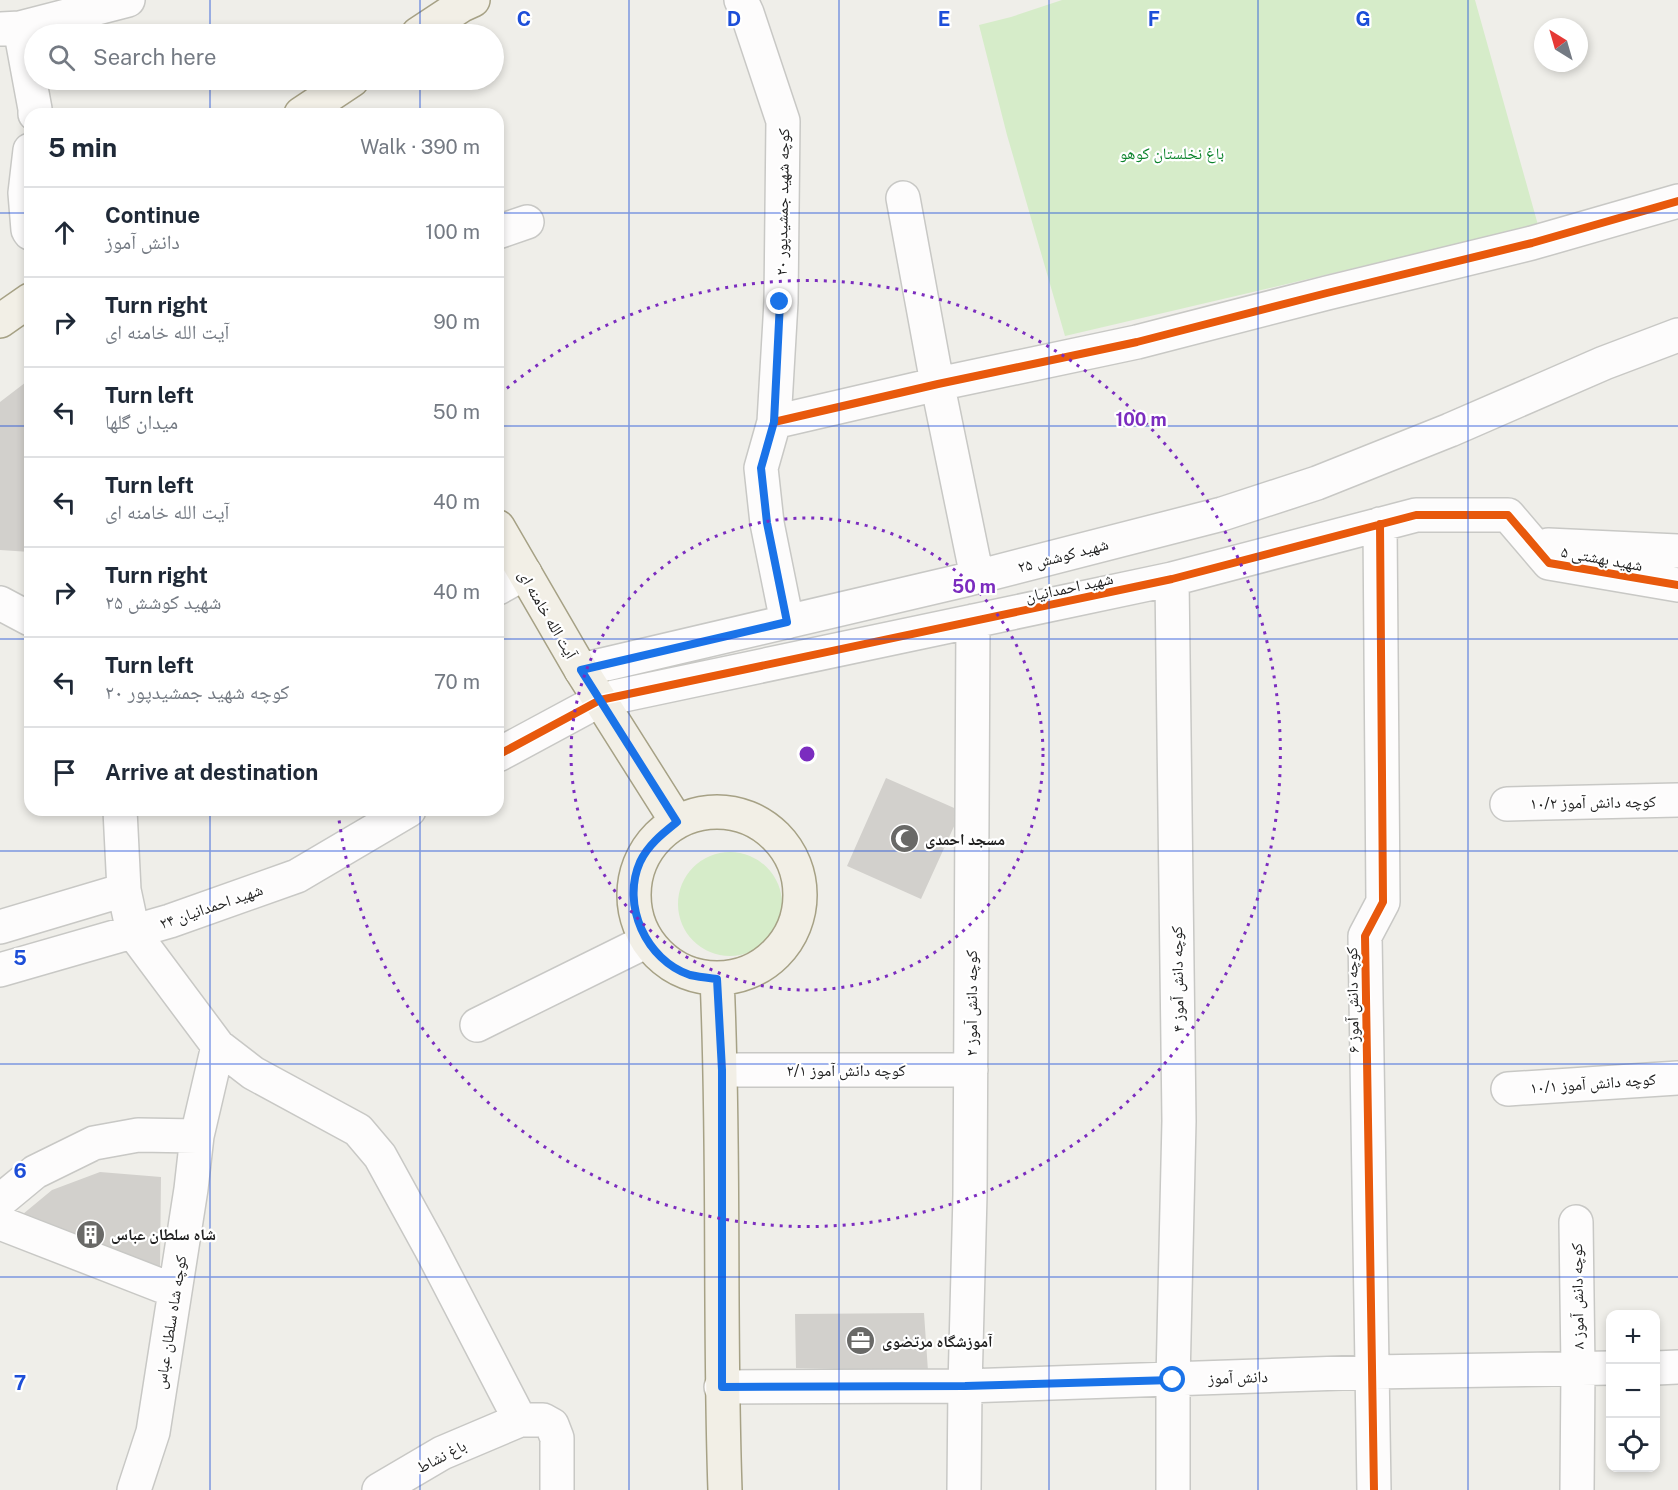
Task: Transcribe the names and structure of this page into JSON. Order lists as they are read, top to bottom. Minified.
{"streets":{"main road":["آیت الله خامنه ای"],"street":["کوچه شهید جمشیدپور ۲۰","شهید کوشش ۲۵","شهید بهشتی ۵","شهید احمدانیان","کوچه دانش آموز ۱۰/۲","شهید احمدانیان ۲۴","کوچه دانش آموز ۴","کوچه دانش آموز ۶","کوچه دانش آموز ۲","کوچه دانش آموز ۲/۱","کوچه دانش آموز ۱۰/۱","کوچه دانش آموز ۸","کوچه شاه سلطان عباس","دانش آموز","باغ نشاط"]},"crossings":[["کوچه شهید جمشیدپور ۲۰","شهید کوشش ۲۵"],["شهید کوشش ۲۵","آیت الله خامنه ای"],["شهید بهشتی ۵","شهید احمدانیان"],["شهید احمدانیان","آیت الله خامنه ای"],["شهید احمدانیان","کوچه دانش آموز ۴"],["شهید احمدانیان","کوچه دانش آموز ۶"],["شهید احمدانیان","کوچه دانش آموز ۲"],["کوچه دانش آموز ۴","دانش آموز"],["کوچه دانش آموز ۶","دانش آموز"],["کوچه دانش آموز ۲","کوچه دانش آموز ۲/۱"],["کوچه دانش آموز ۲","دانش آموز"],["کوچه دانش آموز ۸","دانش آموز"]],"parks":["باغ نخلستان کوهو"],"places":{"mosque":["مسجد احمدی"],"building":["شاه سلطان عباس"],"office":["آموزشگاه مرتضوی"]},"north":"top left","page":{"search":"Search here","heading":["5 min","Walk · 390 m"],"list":[["Continue","دانش آموز","100 m"],["Turn right","آیت الله خامنه ای","90 m"],["Turn left","میدان گلها","50 m"],["Turn left","آیت الله خامنه ای","40 m"],["Turn right","شهید کوشش ۲۵","40 m"],["Turn left","کوچه شهید جمشیدپور ۲۰","70 m"],"Arrive at destination"],"map_buttons":["+","−"]},"grid":{"columns":["C","D","E","F","G"],"rows":["5","6","7"]},"rings":["100 m","50 m"]}
